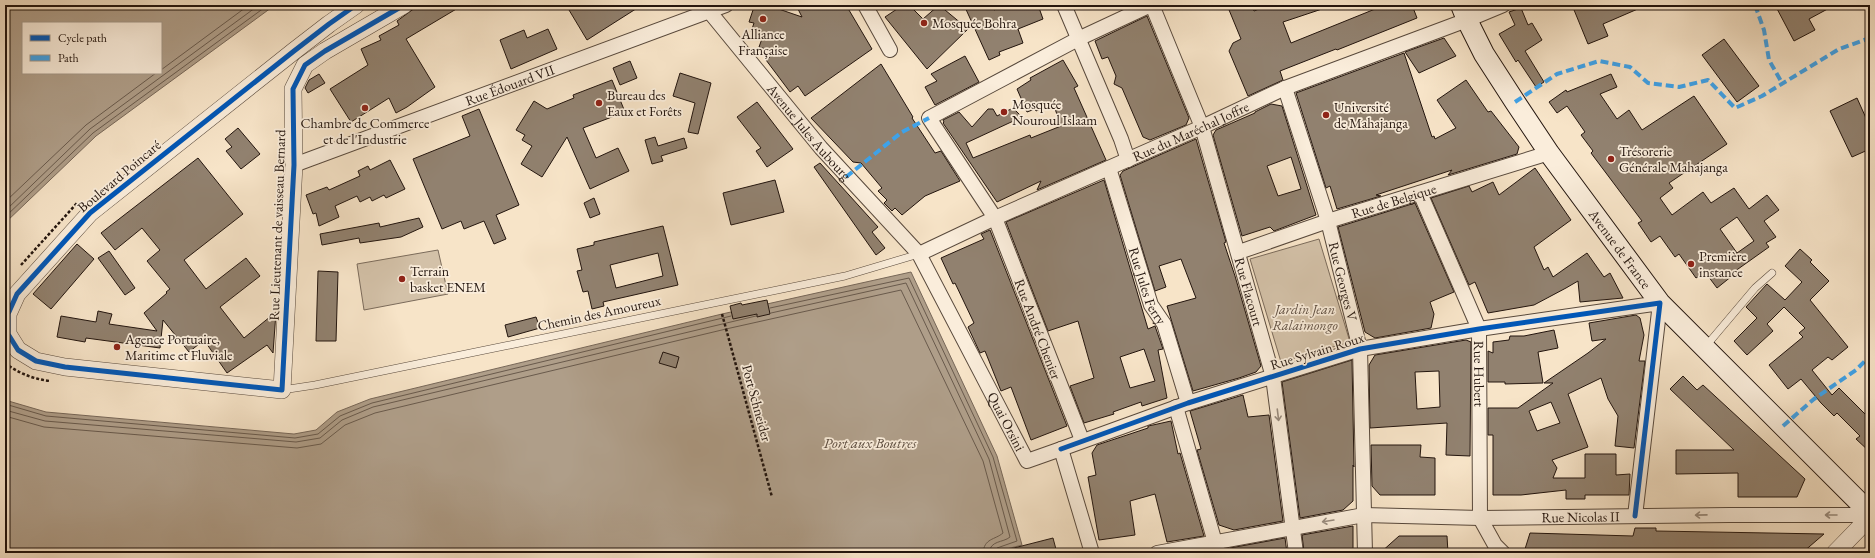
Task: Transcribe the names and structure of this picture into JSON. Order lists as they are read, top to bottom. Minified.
{"streets":{"main road":["Avenue de France"],"street":["Rue Édouard VII","Avenue Jules Aubourg","Rue du Maréchal Joffre","Boulevard Poincaré","Rue de Belgique","Rue Lieutenant de vaisseau Bernard","Rue Georges V","Rue Jules Ferry","Rue Flacourt","Rue André Chenier","Rue Sylvain Roux","Rue Hubert","Quai Orsini","Rue Nicolas II"],"lane":["Chemin des Amoureux"],"path":["Port Schneider"]},"crossings":[["Rue Édouard VII","Avenue Jules Aubourg"],["Rue Édouard VII","Rue Lieutenant de vaisseau Bernard"],["Avenue Jules Aubourg","Rue du Maréchal Joffre"],["Avenue Jules Aubourg","Chemin des Amoureux"],["Avenue Jules Aubourg","Quai Orsini"],["Rue du Maréchal Joffre","Avenue de France"],["Rue du Maréchal Joffre","Rue Georges V"],["Rue du Maréchal Joffre","Rue Jules Ferry"],["Rue du Maréchal Joffre","Rue Flacourt"],["Rue du Maréchal Joffre","Chemin des Amoureux"],["Rue du Maréchal Joffre","Rue André Chenier"],["Rue du Maréchal Joffre","Quai Orsini"],["Boulevard Poincaré","Rue Lieutenant de vaisseau Bernard"],["Boulevard Poincaré","Chemin des Amoureux"],["Rue de Belgique","Avenue de France"],["Rue de Belgique","Rue Georges V"],["Rue de Belgique","Rue Flacourt"],["Rue de Belgique","Rue Hubert"],["Rue Lieutenant de vaisseau Bernard","Chemin des Amoureux"],["Avenue de France","Rue Sylvain Roux"],["Avenue de France","Rue Nicolas II"],["Rue Georges V","Rue Sylvain Roux"],["Rue Georges V","Rue Nicolas II"],["Rue Jules Ferry","Rue Sylvain Roux"],["Rue Jules Ferry","Rue Nicolas II"],["Rue Flacourt","Rue Sylvain Roux"],["Rue Flacourt","Rue Nicolas II"],["Chemin des Amoureux","Quai Orsini"],["Rue André Chenier","Rue Sylvain Roux"],["Rue Sylvain Roux","Rue Hubert"],["Rue Sylvain Roux","Quai Orsini"],["Rue Hubert","Rue Nicolas II"]],"one_way":["Rue Nicolas II"],"water":["Port aux Boutres"],"parks":["Jardin Jean Ralaimongo"],"places":["Alliance Française","Mosquée Bohra","Bureau des Eaux et Forêts","Chambre de Commerce et de l'Industrie","Mosquée Nouroul Islaam","Université de Mahajanga","Trésorerie Générale Mahajanga","Première instance","Terrain basket ENEM","Agence Portuaire, Maritime et Fluviale"],"legend":["Cycle path","Path"]}
